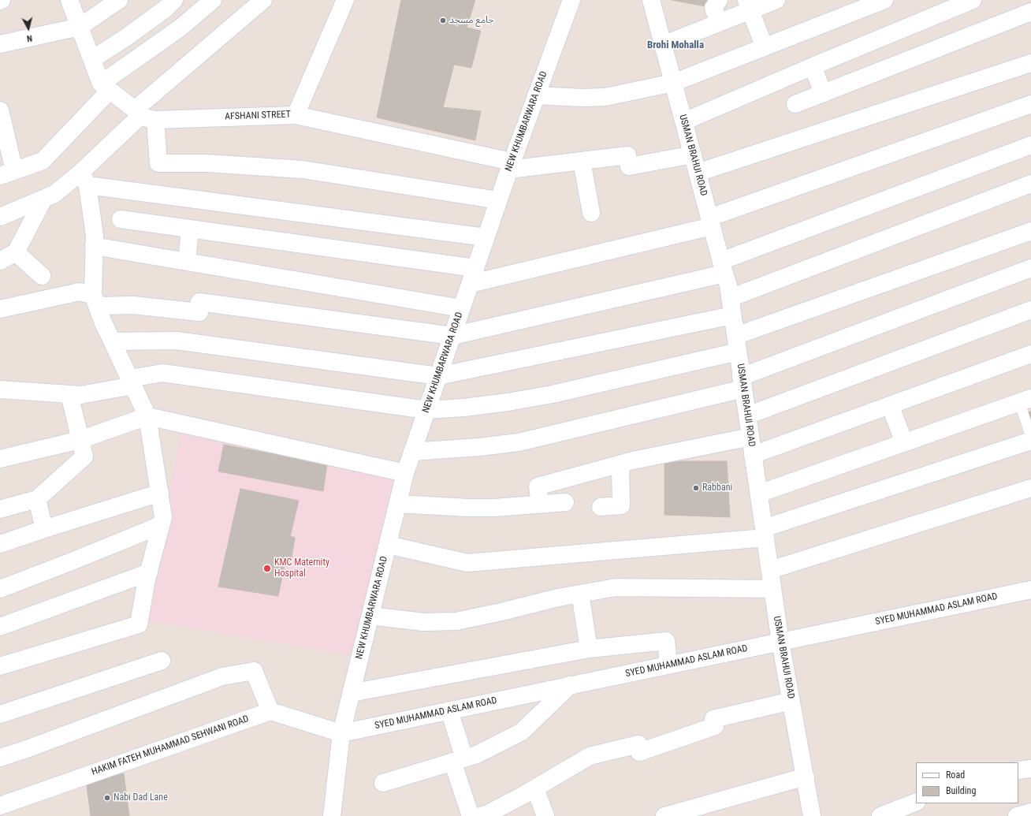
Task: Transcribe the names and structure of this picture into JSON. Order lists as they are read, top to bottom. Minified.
{"streets":{"street":["AFSHANI STREET","NEW KHUMBARWARA ROAD","USMAN BRAHUI ROAD","SYED MUHAMMAD ASLAM ROAD","HAKIM FATEH MUHAMMAD SEHWANI ROAD"]},"crossings":[["AFSHANI STREET","NEW KHUMBARWARA ROAD"],["AFSHANI STREET","USMAN BRAHUI ROAD"],["NEW KHUMBARWARA ROAD","SYED MUHAMMAD ASLAM ROAD"],["USMAN BRAHUI ROAD","SYED MUHAMMAD ASLAM ROAD"]],"districts":["Brohi Mohalla"],"places":["جامع مسجد","Rabbani","KMC Maternity Hospital","Nabi Dad Lane"],"legend":["Road","Building"],"north":"bottom"}
